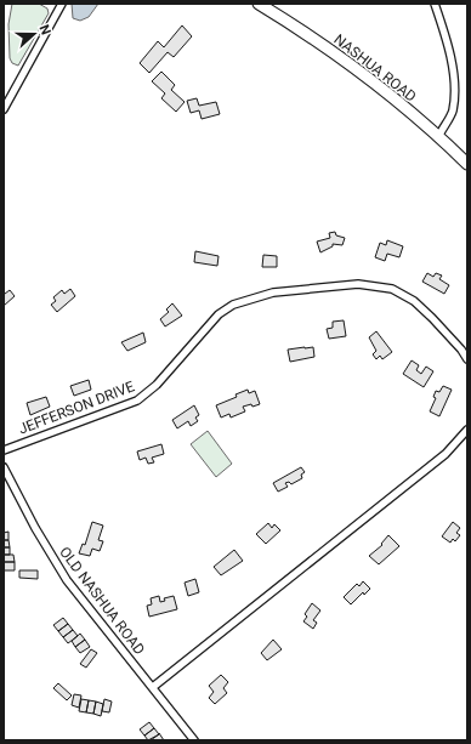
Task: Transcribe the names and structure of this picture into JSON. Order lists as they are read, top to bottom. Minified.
{"streets":{"main road":["NASHUA ROAD"],"street":["JEFFERSON DRIVE","OLD NASHUA ROAD"]},"north":"right"}
